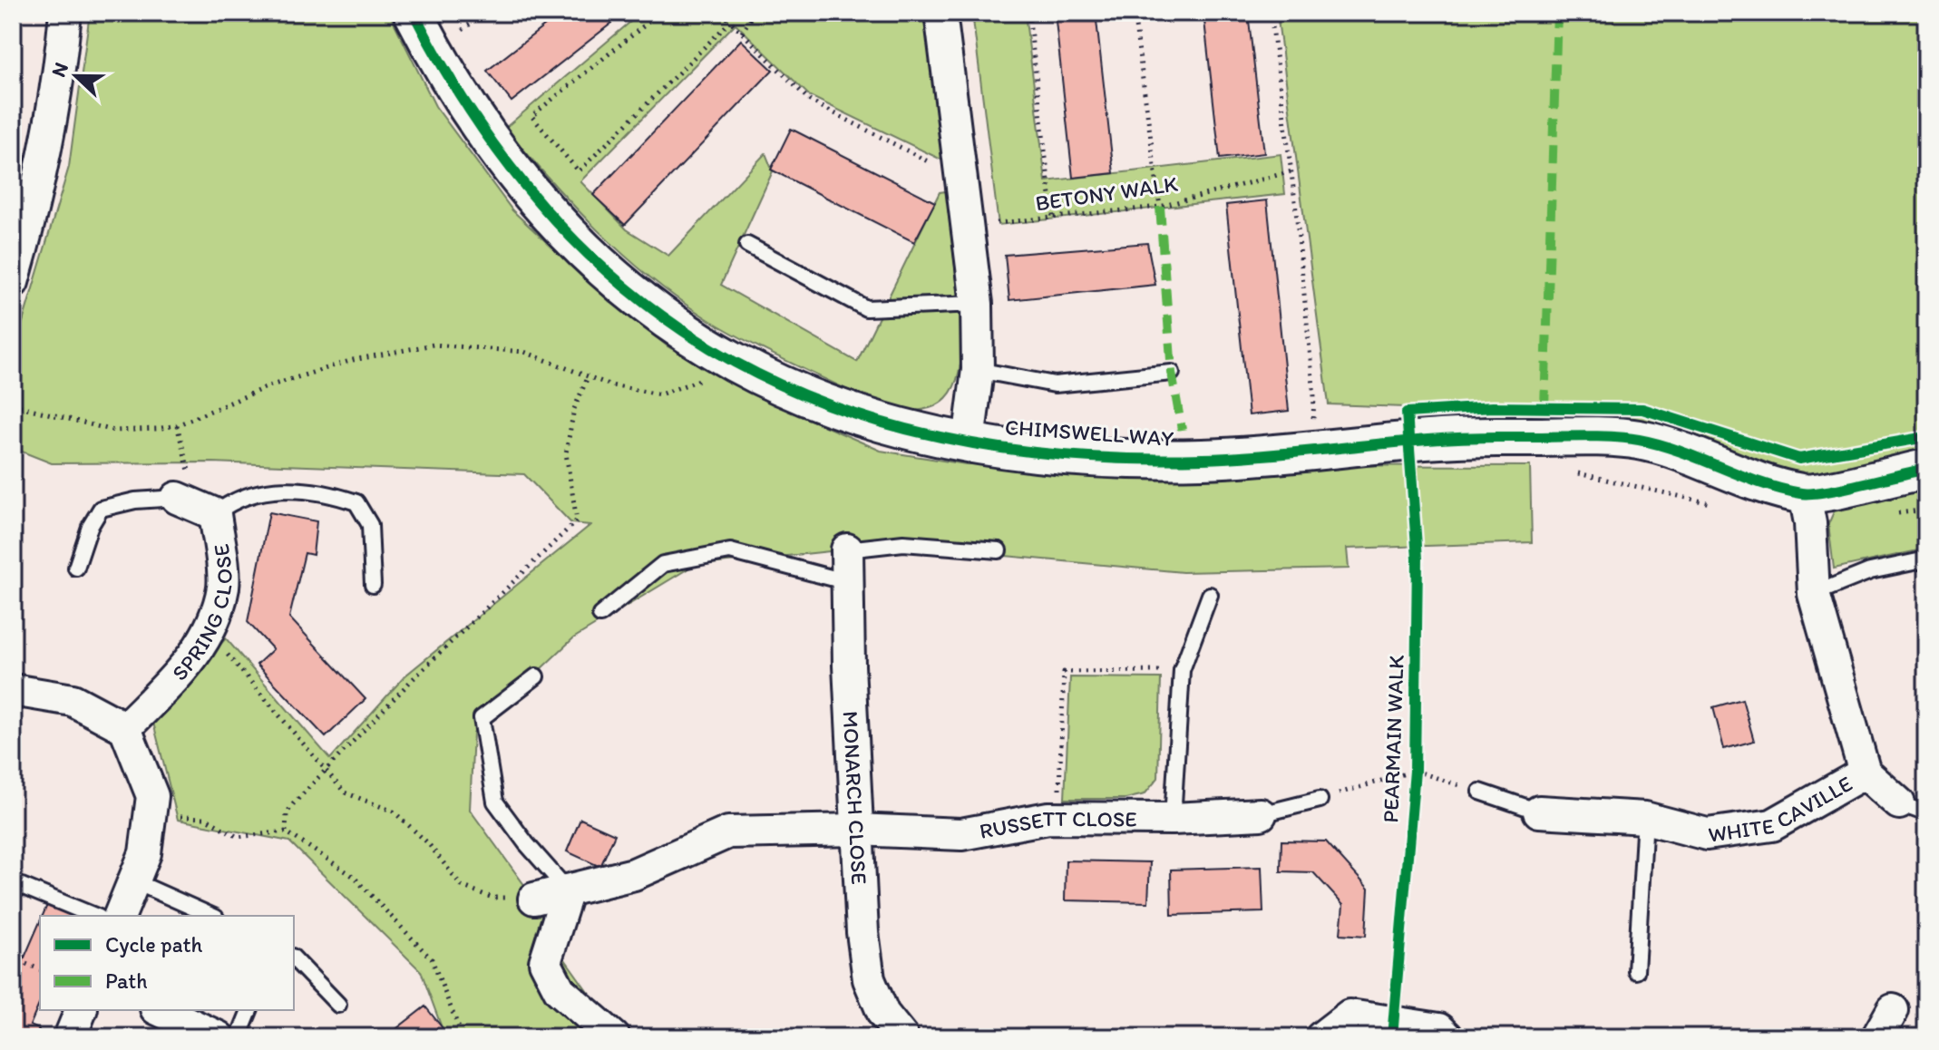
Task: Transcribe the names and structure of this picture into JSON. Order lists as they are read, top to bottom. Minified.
{"streets":{"street":["CHIMSWELL WAY","SPRING CLOSE","MONARCH CLOSE","WHITE CAVILLE","RUSSETT CLOSE"],"path":["BETONY WALK"],"cycle path":["PEARMAIN WALK"]},"crossings":[["CHIMSWELL WAY","WHITE CAVILLE"],["MONARCH CLOSE","RUSSETT CLOSE"]],"legend":["Cycle path","Path"],"north":"left"}
